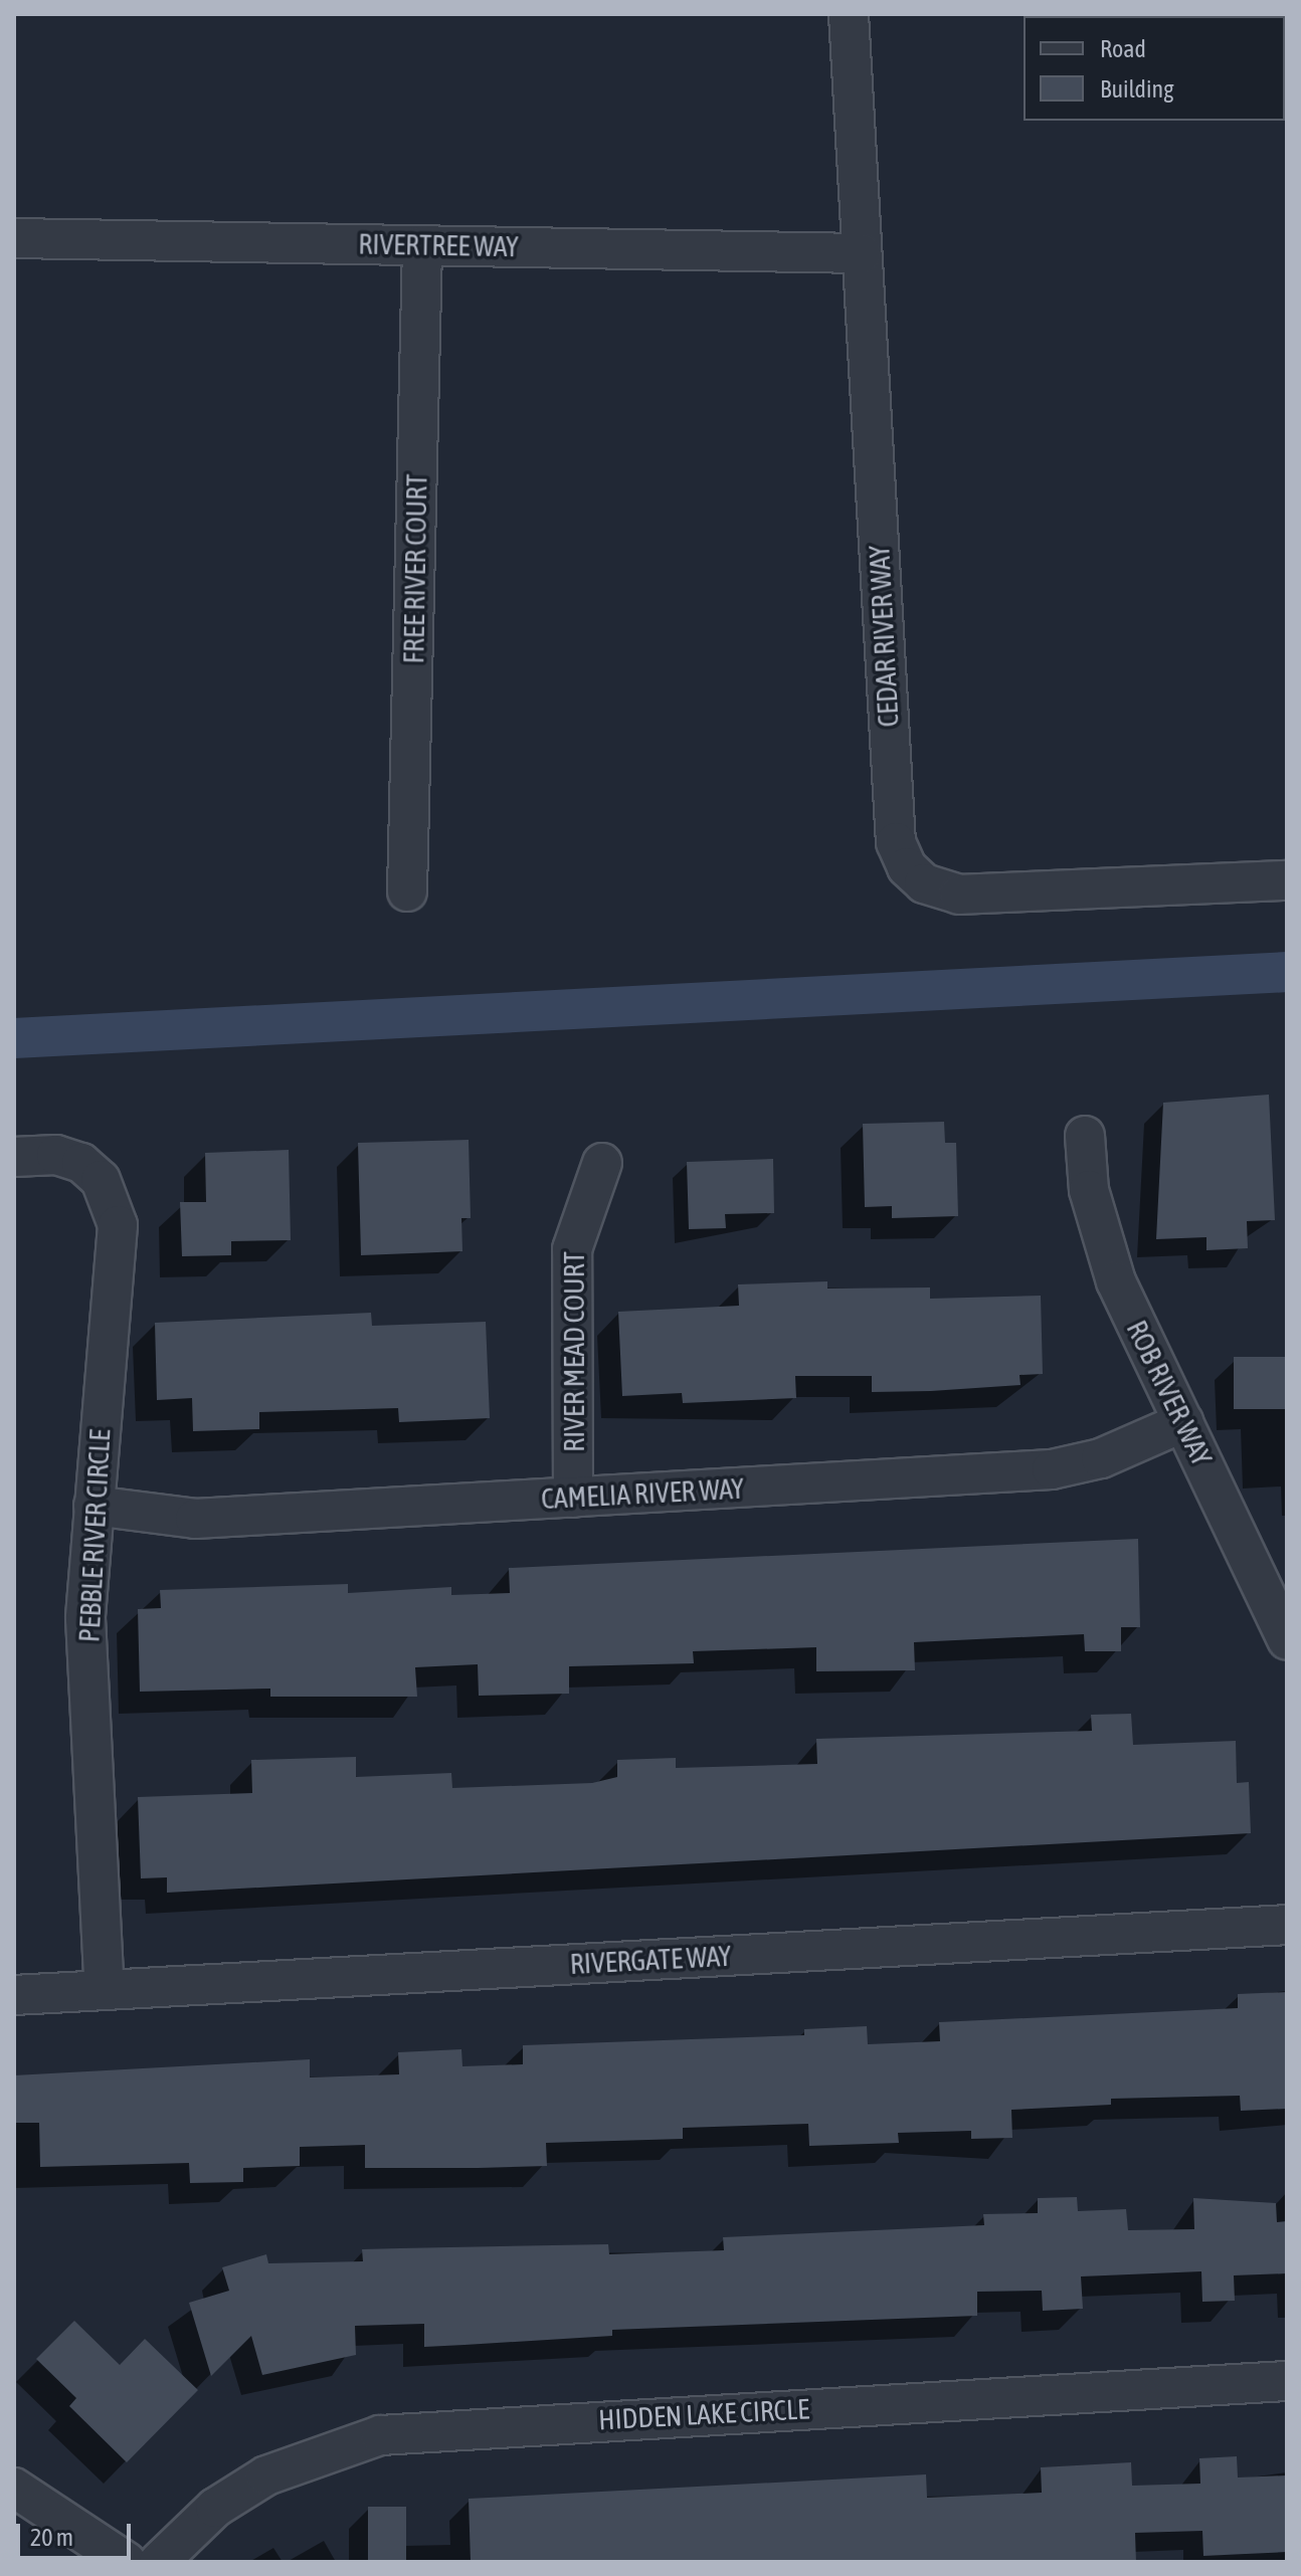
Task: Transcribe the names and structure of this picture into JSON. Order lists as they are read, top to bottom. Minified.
{"streets":{"street":["RIVERTREE WAY","FREE RIVER COURT","CEDAR RIVER WAY","RIVER MEAD COURT","ROB RIVER WAY","CAMELIA RIVER WAY","PEBBLE RIVER CIRCLE","RIVERGATE WAY","HIDDEN LAKE CIRCLE"]},"crossings":[["RIVERTREE WAY","FREE RIVER COURT"],["RIVERTREE WAY","CEDAR RIVER WAY"],["RIVER MEAD COURT","CAMELIA RIVER WAY"],["ROB RIVER WAY","CAMELIA RIVER WAY"],["CAMELIA RIVER WAY","PEBBLE RIVER CIRCLE"],["PEBBLE RIVER CIRCLE","RIVERGATE WAY"]],"legend":["Road","Building"],"scale_bar":"20 m"}
